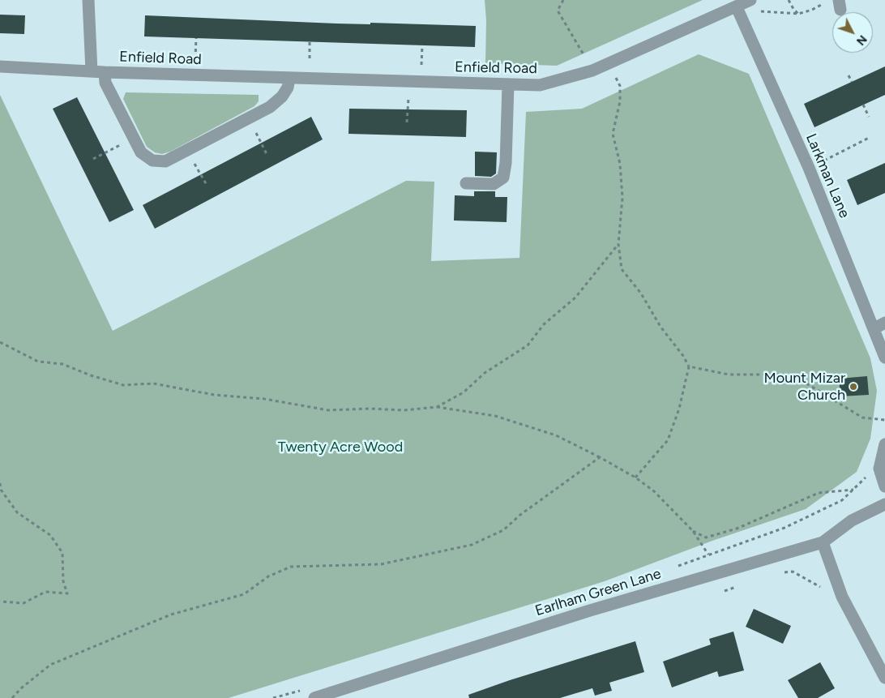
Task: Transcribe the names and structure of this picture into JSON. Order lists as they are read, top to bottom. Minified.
{"streets":{"street":["Enfield Road","Larkman Lane","Earlham Green Lane"]},"crossings":[["Enfield Road","Larkman Lane"]],"parks":["Twenty Acre Wood"],"places":["Mount Mizar Church"],"north":"bottom right"}
